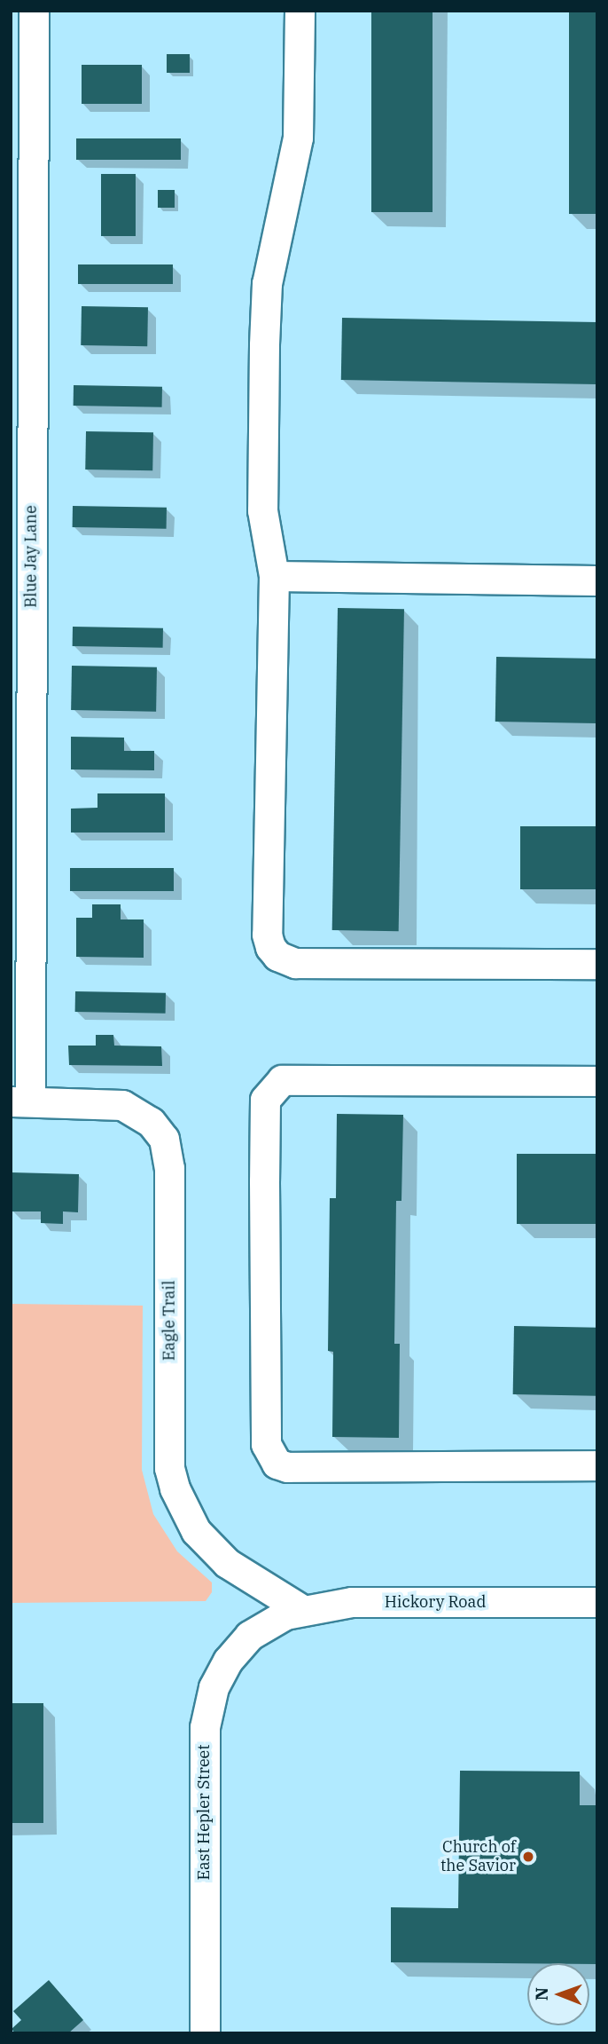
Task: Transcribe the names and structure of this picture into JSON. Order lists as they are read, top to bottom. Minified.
{"streets":{"street":["Blue Jay Lane","Eagle Trail","Hickory Road","East Hepler Street"]},"crossings":[["Blue Jay Lane","Eagle Trail"],["Eagle Trail","Hickory Road"],["Eagle Trail","East Hepler Street"],["Hickory Road","East Hepler Street"]],"places":["Church of the Savior"],"north":"left"}
